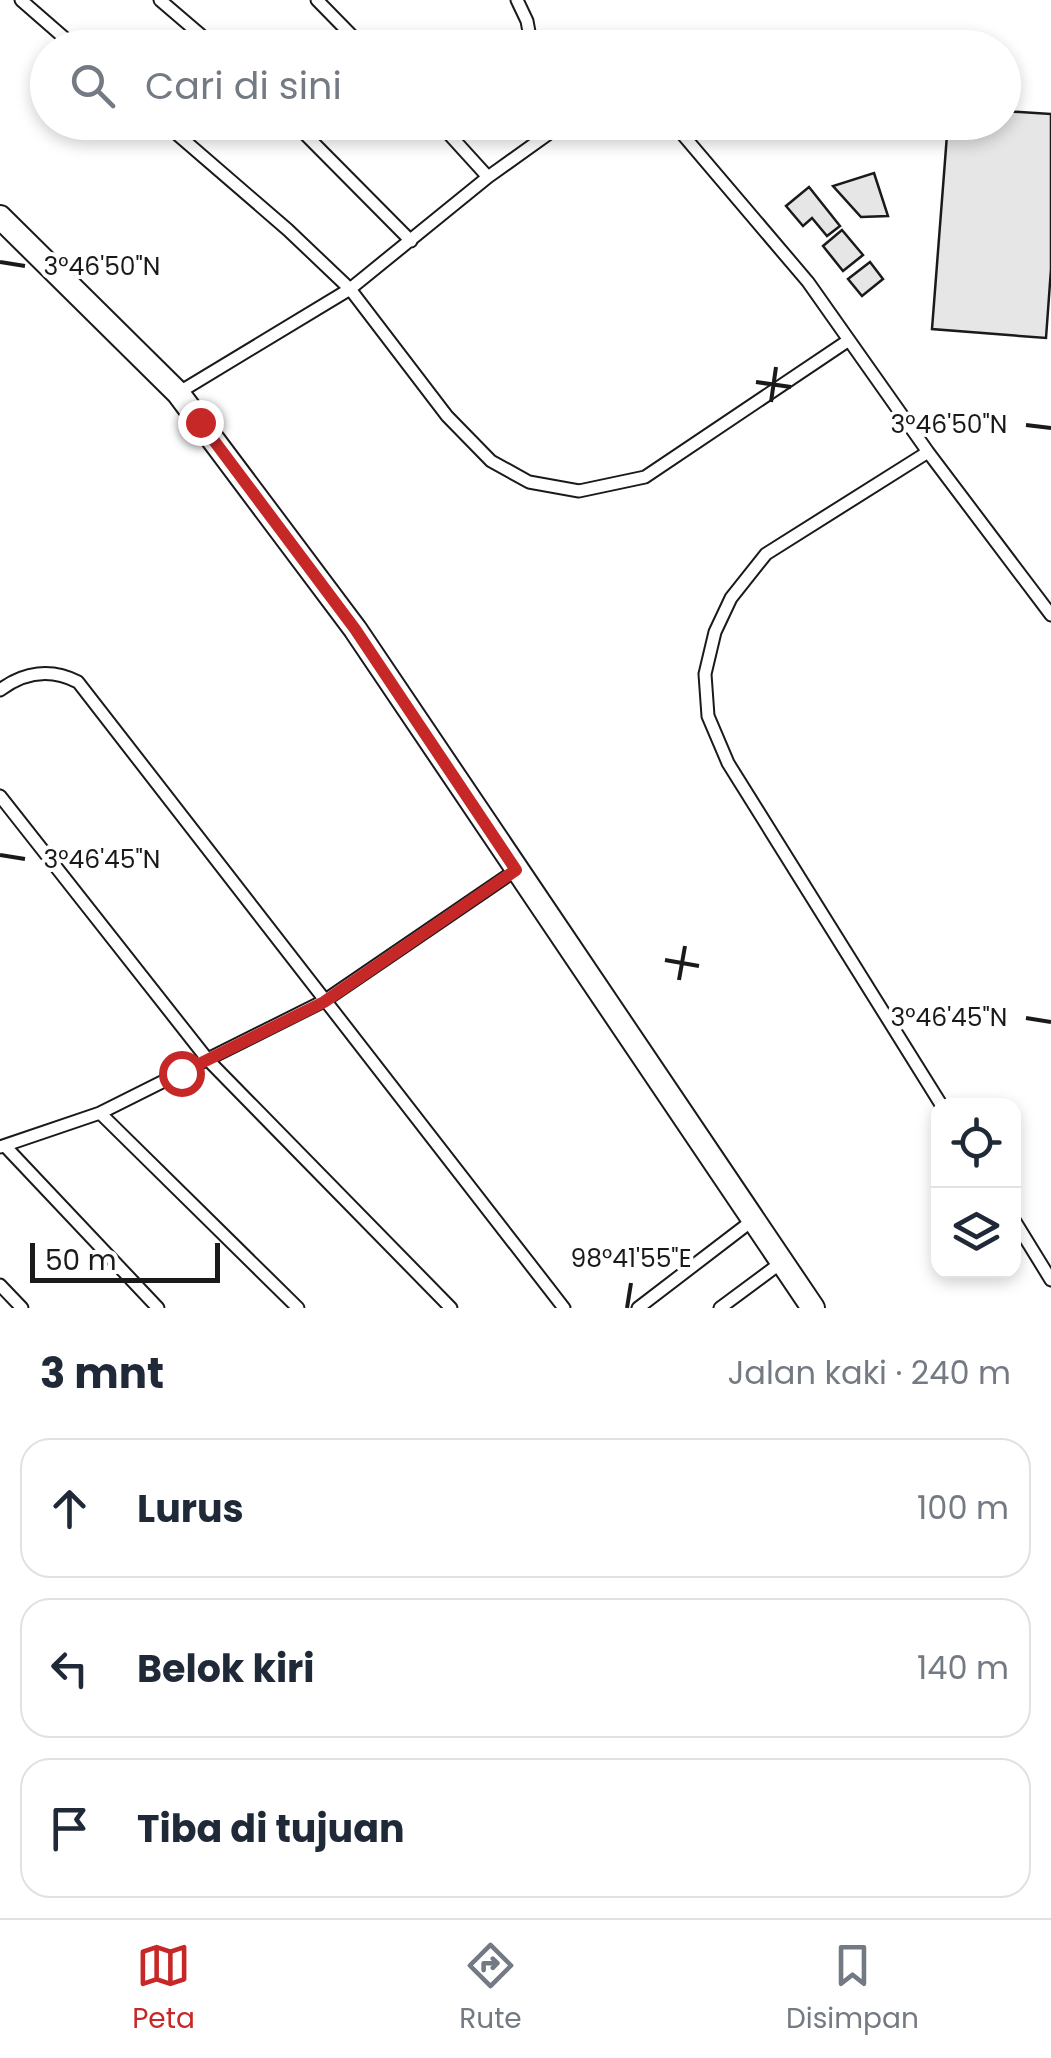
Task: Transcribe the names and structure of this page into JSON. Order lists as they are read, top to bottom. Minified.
{"scale_bar":"50 m","page":{"search":"Cari di sini","scale":"50 m","heading":["3 mnt","Jalan kaki · 240 m"],"list":[["Lurus","100 m"],["Belok kiri","140 m"],"Tiba di tujuan"],"nav":["Peta","Rute","Disimpan"]},"coordinates":["3°46'50\"N","3°46'45\"N","98°41'55\"E"]}
